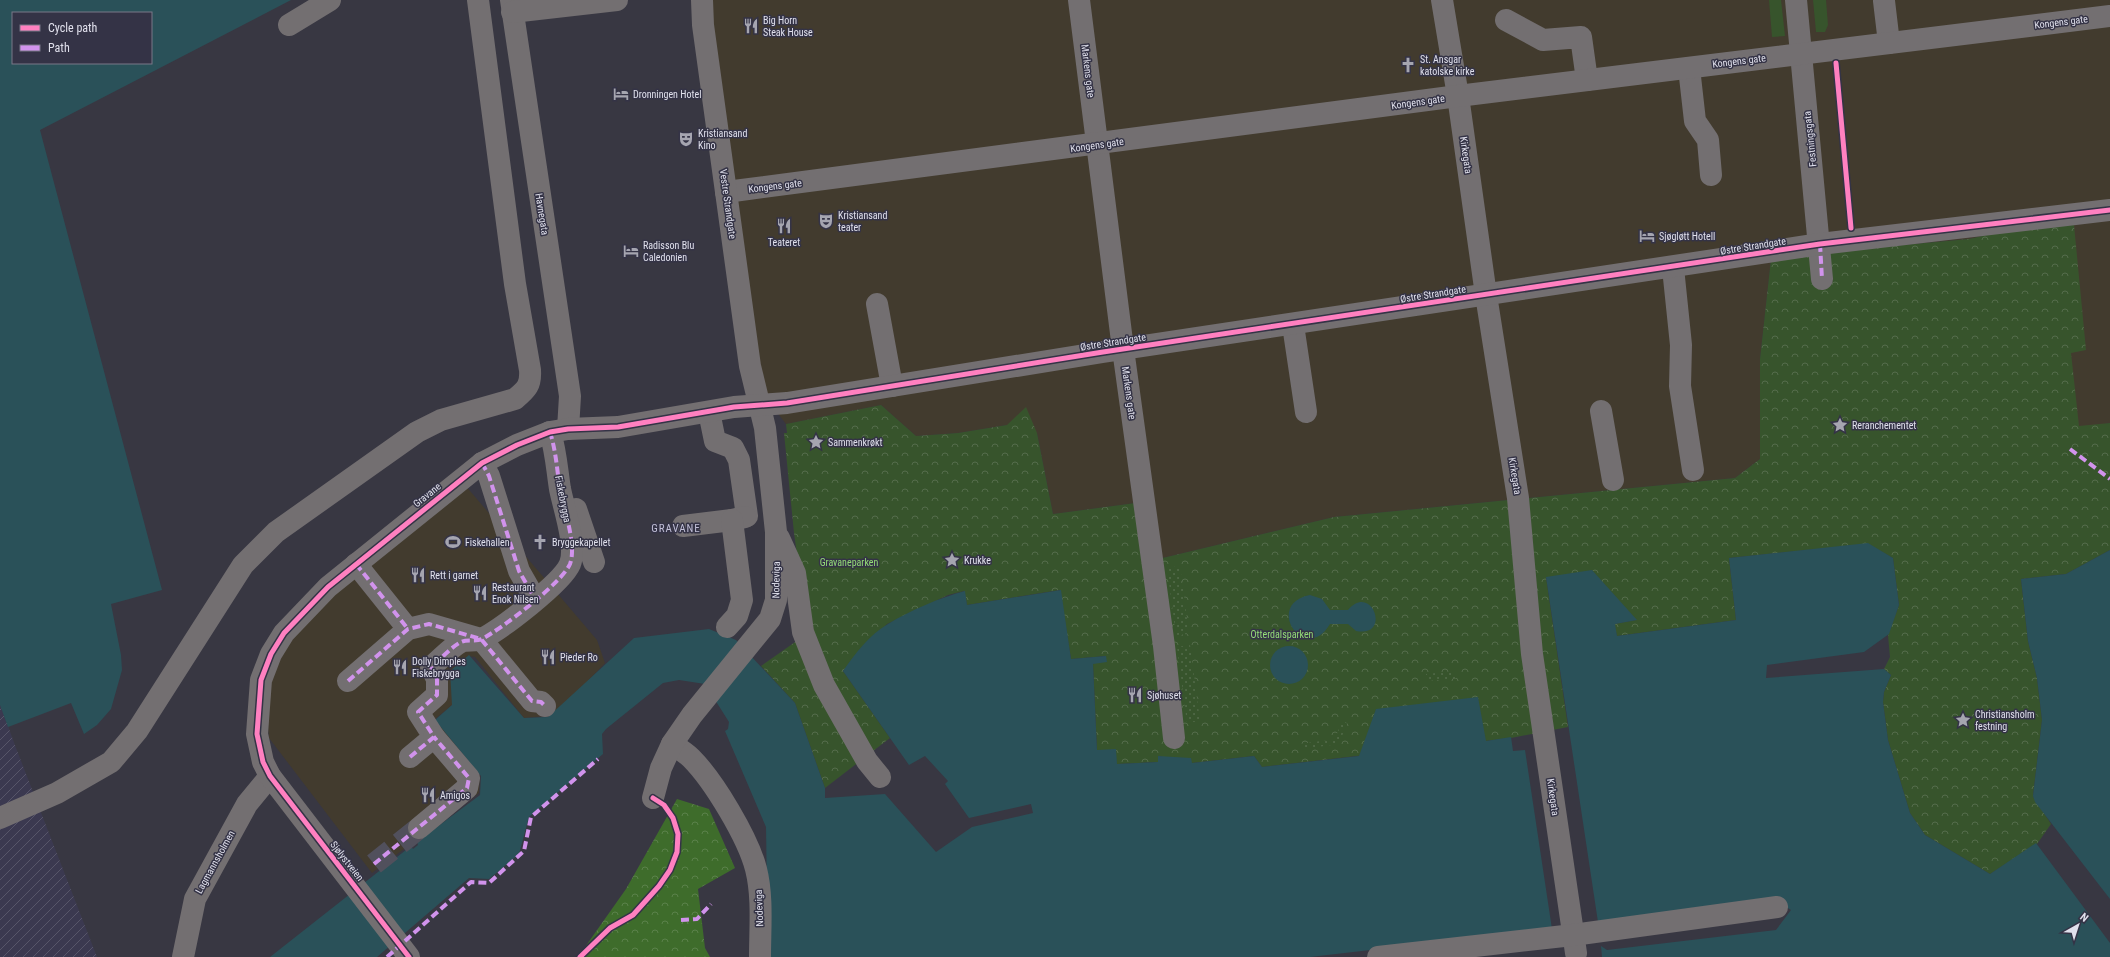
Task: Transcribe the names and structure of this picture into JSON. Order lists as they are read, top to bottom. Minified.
{"streets":{"street":["Kongens gate","Markens gate","Festningsgata","Kirkegata","Vestre Strandgate","Havnegata","Østre Strandgate","Gravane","Fiskebrygga","Nodeviga","Sjølystveien","Lagmannsholmen"]},"crossings":[["Kongens gate","Markens gate"],["Kongens gate","Festningsgata"],["Kongens gate","Kirkegata"],["Kongens gate","Vestre Strandgate"],["Markens gate","Østre Strandgate"],["Festningsgata","Østre Strandgate"],["Kirkegata","Østre Strandgate"],["Vestre Strandgate","Østre Strandgate"],["Vestre Strandgate","Gravane"],["Vestre Strandgate","Nodeviga"],["Havnegata","Gravane"],["Havnegata","Fiskebrygga"],["Østre Strandgate","Gravane"],["Østre Strandgate","Nodeviga"],["Gravane","Fiskebrygga"],["Gravane","Nodeviga"],["Gravane","Sjølystveien"],["Gravane","Lagmannsholmen"],["Sjølystveien","Lagmannsholmen"]],"districts":["GRAVANE"],"parks":["Gravaneparken","Otterdalsparken"],"places":{"restaurant":["Big Horn Steak House","Teateret","Rett i garnet","Restaurant Enok Nilsen","Pieder Ro","Dolly Dimples Fiskebrygga","Sjøhuset","Amigos"],"church":["St. Ansgar katolske kirke","Bryggekapellet"],"hotel":["Dronningen Hotel","Sjøgløtt Hotell","Radisson Blu Caledonien"],"theatre":["Kristiansand Kino","Kristiansand teater"],"place":["Reranchementet","Sammenkrøkt","Krukke","Christiansholm festning"],"sports":["Fiskehallen"]},"legend":["Cycle path","Path"],"north":"top right"}
